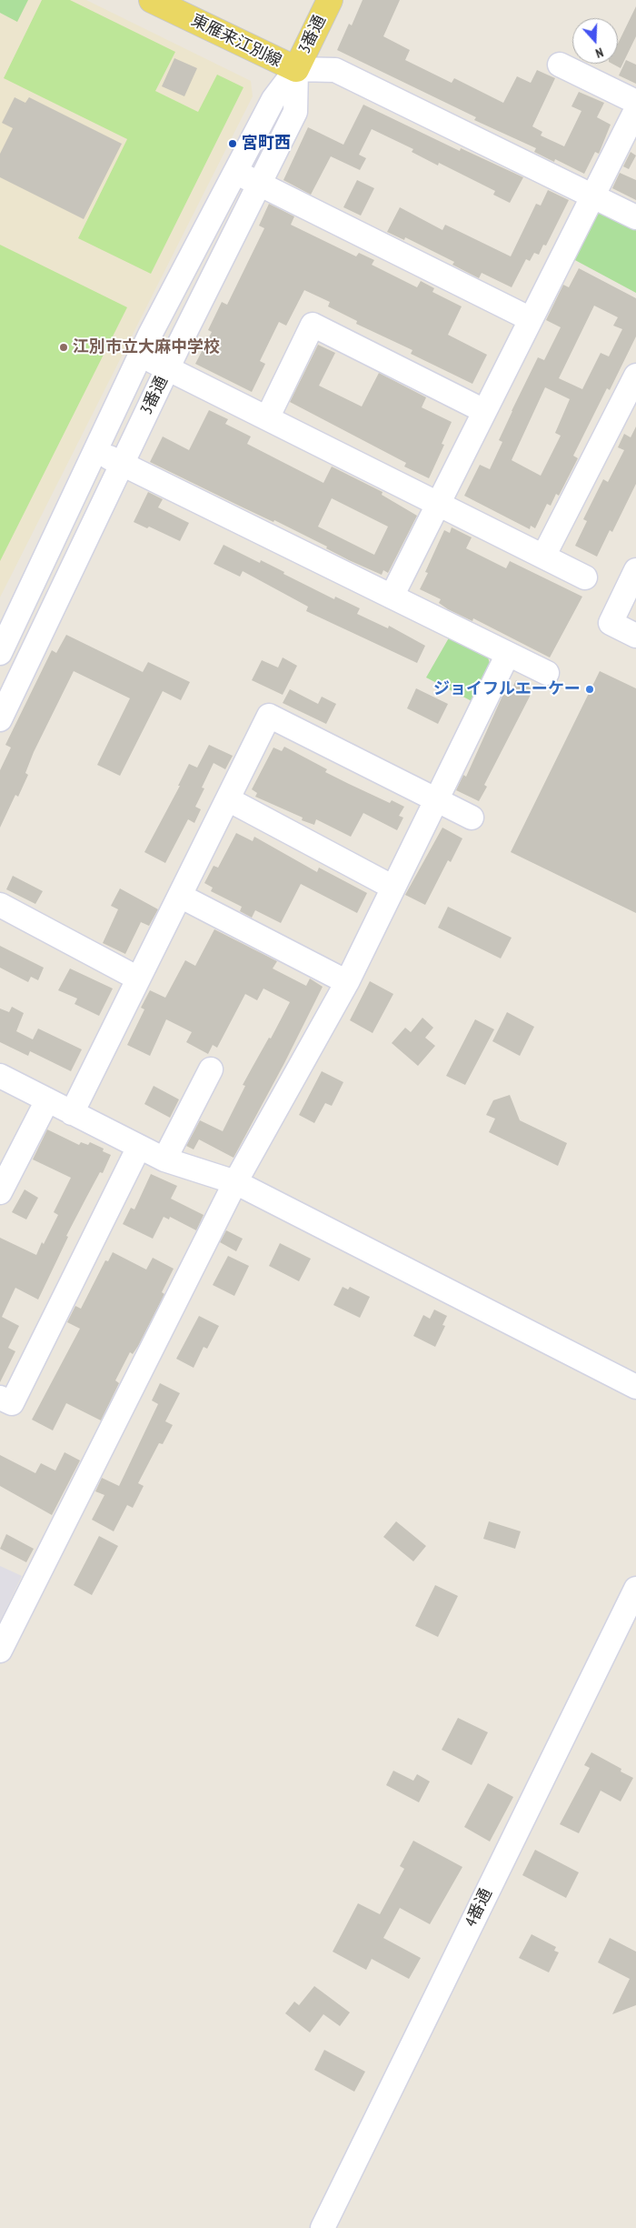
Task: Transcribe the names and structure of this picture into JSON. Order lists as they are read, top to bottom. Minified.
{"streets":{"main road":["3番通","東雁来江別線"],"street":["4番通"]},"crossings":[["3番通","東雁来江別線"]],"places":["宮町西","江別市立大麻中学校","ジョイフルエーケー"],"north":"bottom"}
